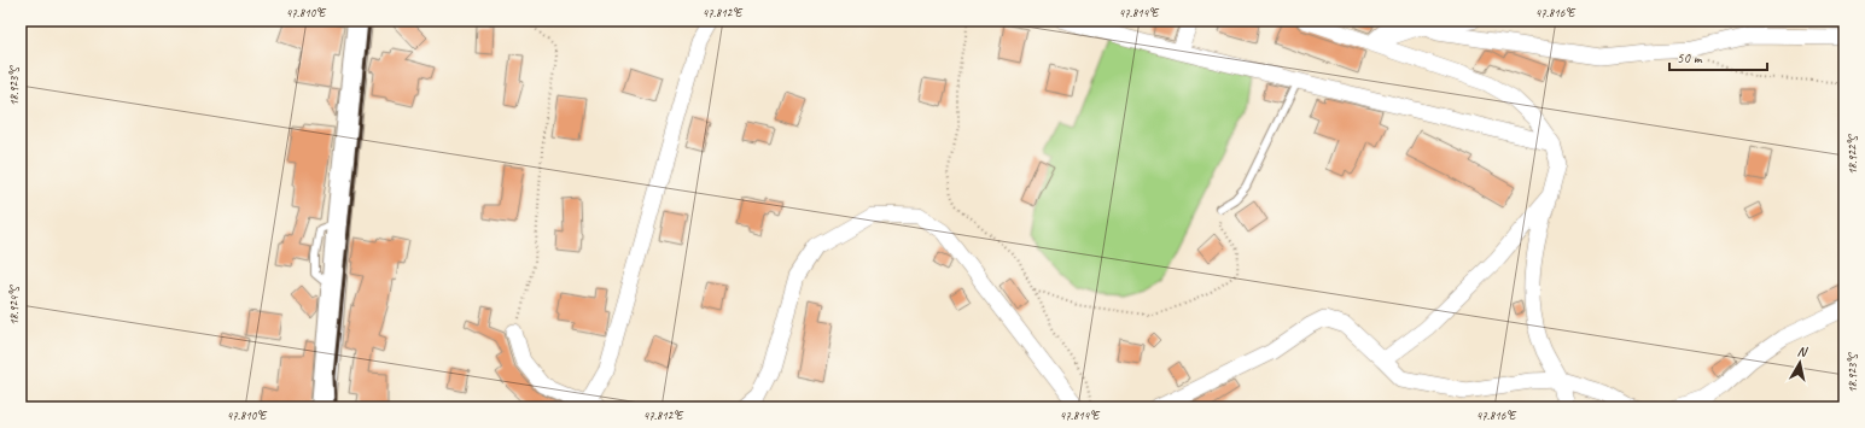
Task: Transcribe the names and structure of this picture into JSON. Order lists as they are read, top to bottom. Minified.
{"scale_bar":"50 m","north":"top","coordinates":["47.810°E","47.812°E","47.814°E","47.816°E","18.923°S","18.922°S","18.924°S"]}
